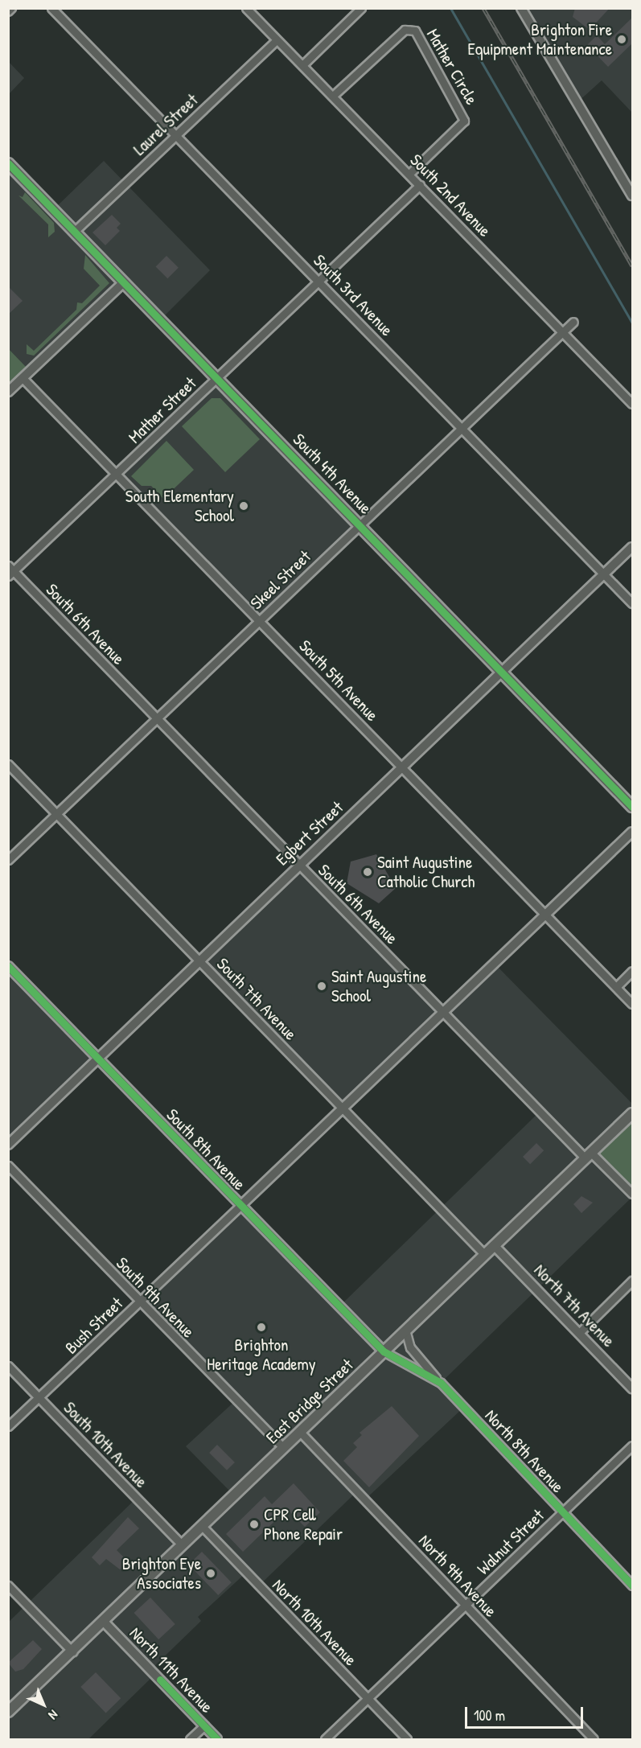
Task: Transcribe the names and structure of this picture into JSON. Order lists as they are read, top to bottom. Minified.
{"streets":{"main road":["South 4th Avenue","East Bridge Street"],"street":["Mather Circle","Laurel Street","South 2nd Avenue","South 3rd Avenue","Mather Street","Skeel Street","South 6th Avenue","South 5th Avenue","Egbert Street","South 7th Avenue","South 8th Avenue","South 9th Avenue","North 7th Avenue","Bush Street","South 10th Avenue","North 8th Avenue","Walnut Street","North 9th Avenue","North 10th Avenue","North 11th Avenue"]},"crossings":[["Mather Circle","South 2nd Avenue"],["Laurel Street","South 2nd Avenue"],["Laurel Street","South 3rd Avenue"],["Laurel Street","South 4th Avenue"],["South 2nd Avenue","Mather Street"],["South 2nd Avenue","Skeel Street"],["South 3rd Avenue","Mather Street"],["South 3rd Avenue","Skeel Street"],["South 3rd Avenue","Egbert Street"],["Mather Street","South 4th Avenue"],["Mather Street","South 6th Avenue"],["Mather Street","South 5th Avenue"],["South 4th Avenue","Skeel Street"],["South 4th Avenue","Egbert Street"],["Skeel Street","South 6th Avenue"],["Skeel Street","South 5th Avenue"],["Skeel Street","South 7th Avenue"],["South 6th Avenue","Egbert Street"],["South 6th Avenue","East Bridge Street"],["South 5th Avenue","Egbert Street"],["Egbert Street","South 7th Avenue"],["Egbert Street","South 8th Avenue"],["South 7th Avenue","East Bridge Street"],["South 8th Avenue","Bush Street"],["South 8th Avenue","East Bridge Street"],["South 8th Avenue","North 8th Avenue"],["South 9th Avenue","Bush Street"],["South 9th Avenue","East Bridge Street"],["North 7th Avenue","East Bridge Street"],["Bush Street","South 10th Avenue"],["East Bridge Street","South 10th Avenue"],["East Bridge Street","North 8th Avenue"],["East Bridge Street","North 9th Avenue"],["East Bridge Street","North 10th Avenue"],["East Bridge Street","North 11th Avenue"],["North 8th Avenue","Walnut Street"],["Walnut Street","North 9th Avenue"],["Walnut Street","North 10th Avenue"]],"places":["Brighton Fire Equipment Maintenance","South Elementary School","Saint Augustine Catholic Church","Saint Augustine School","Brighton Heritage Academy","CPR Cell Phone Repair","Brighton Eye Associates"],"scale_bar":"100 m","north":"bottom right"}
